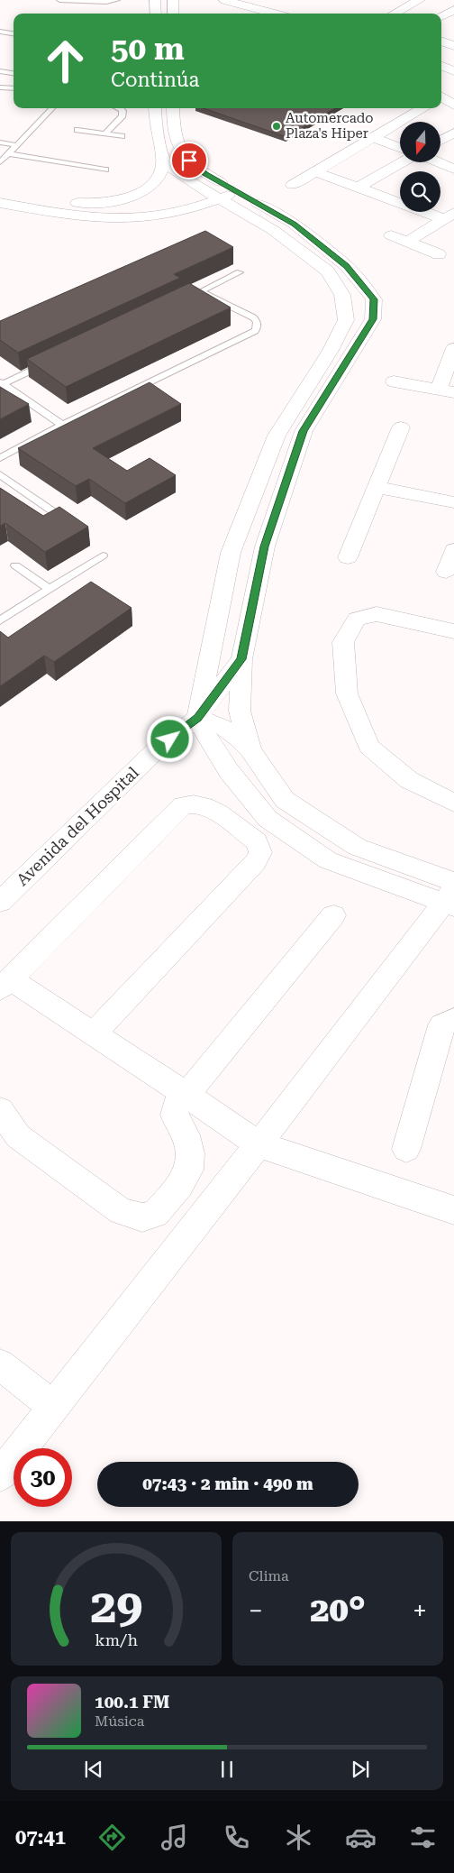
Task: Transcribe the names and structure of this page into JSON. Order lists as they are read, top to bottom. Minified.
{"streets":{"street":["Avenida del Hospital"]},"places":["Automercado Plaza's Hiper"],"north":"bottom","page":{"turn":["50 m","Continúa"],"limit":"30","trip":"07:43 · 2 min · 490 m","tile":"Clima","heat":["−","20°","+"],"song":["100.1 FM","Música"],"tabs":"07:41","gauge":["29","km/h"]}}
